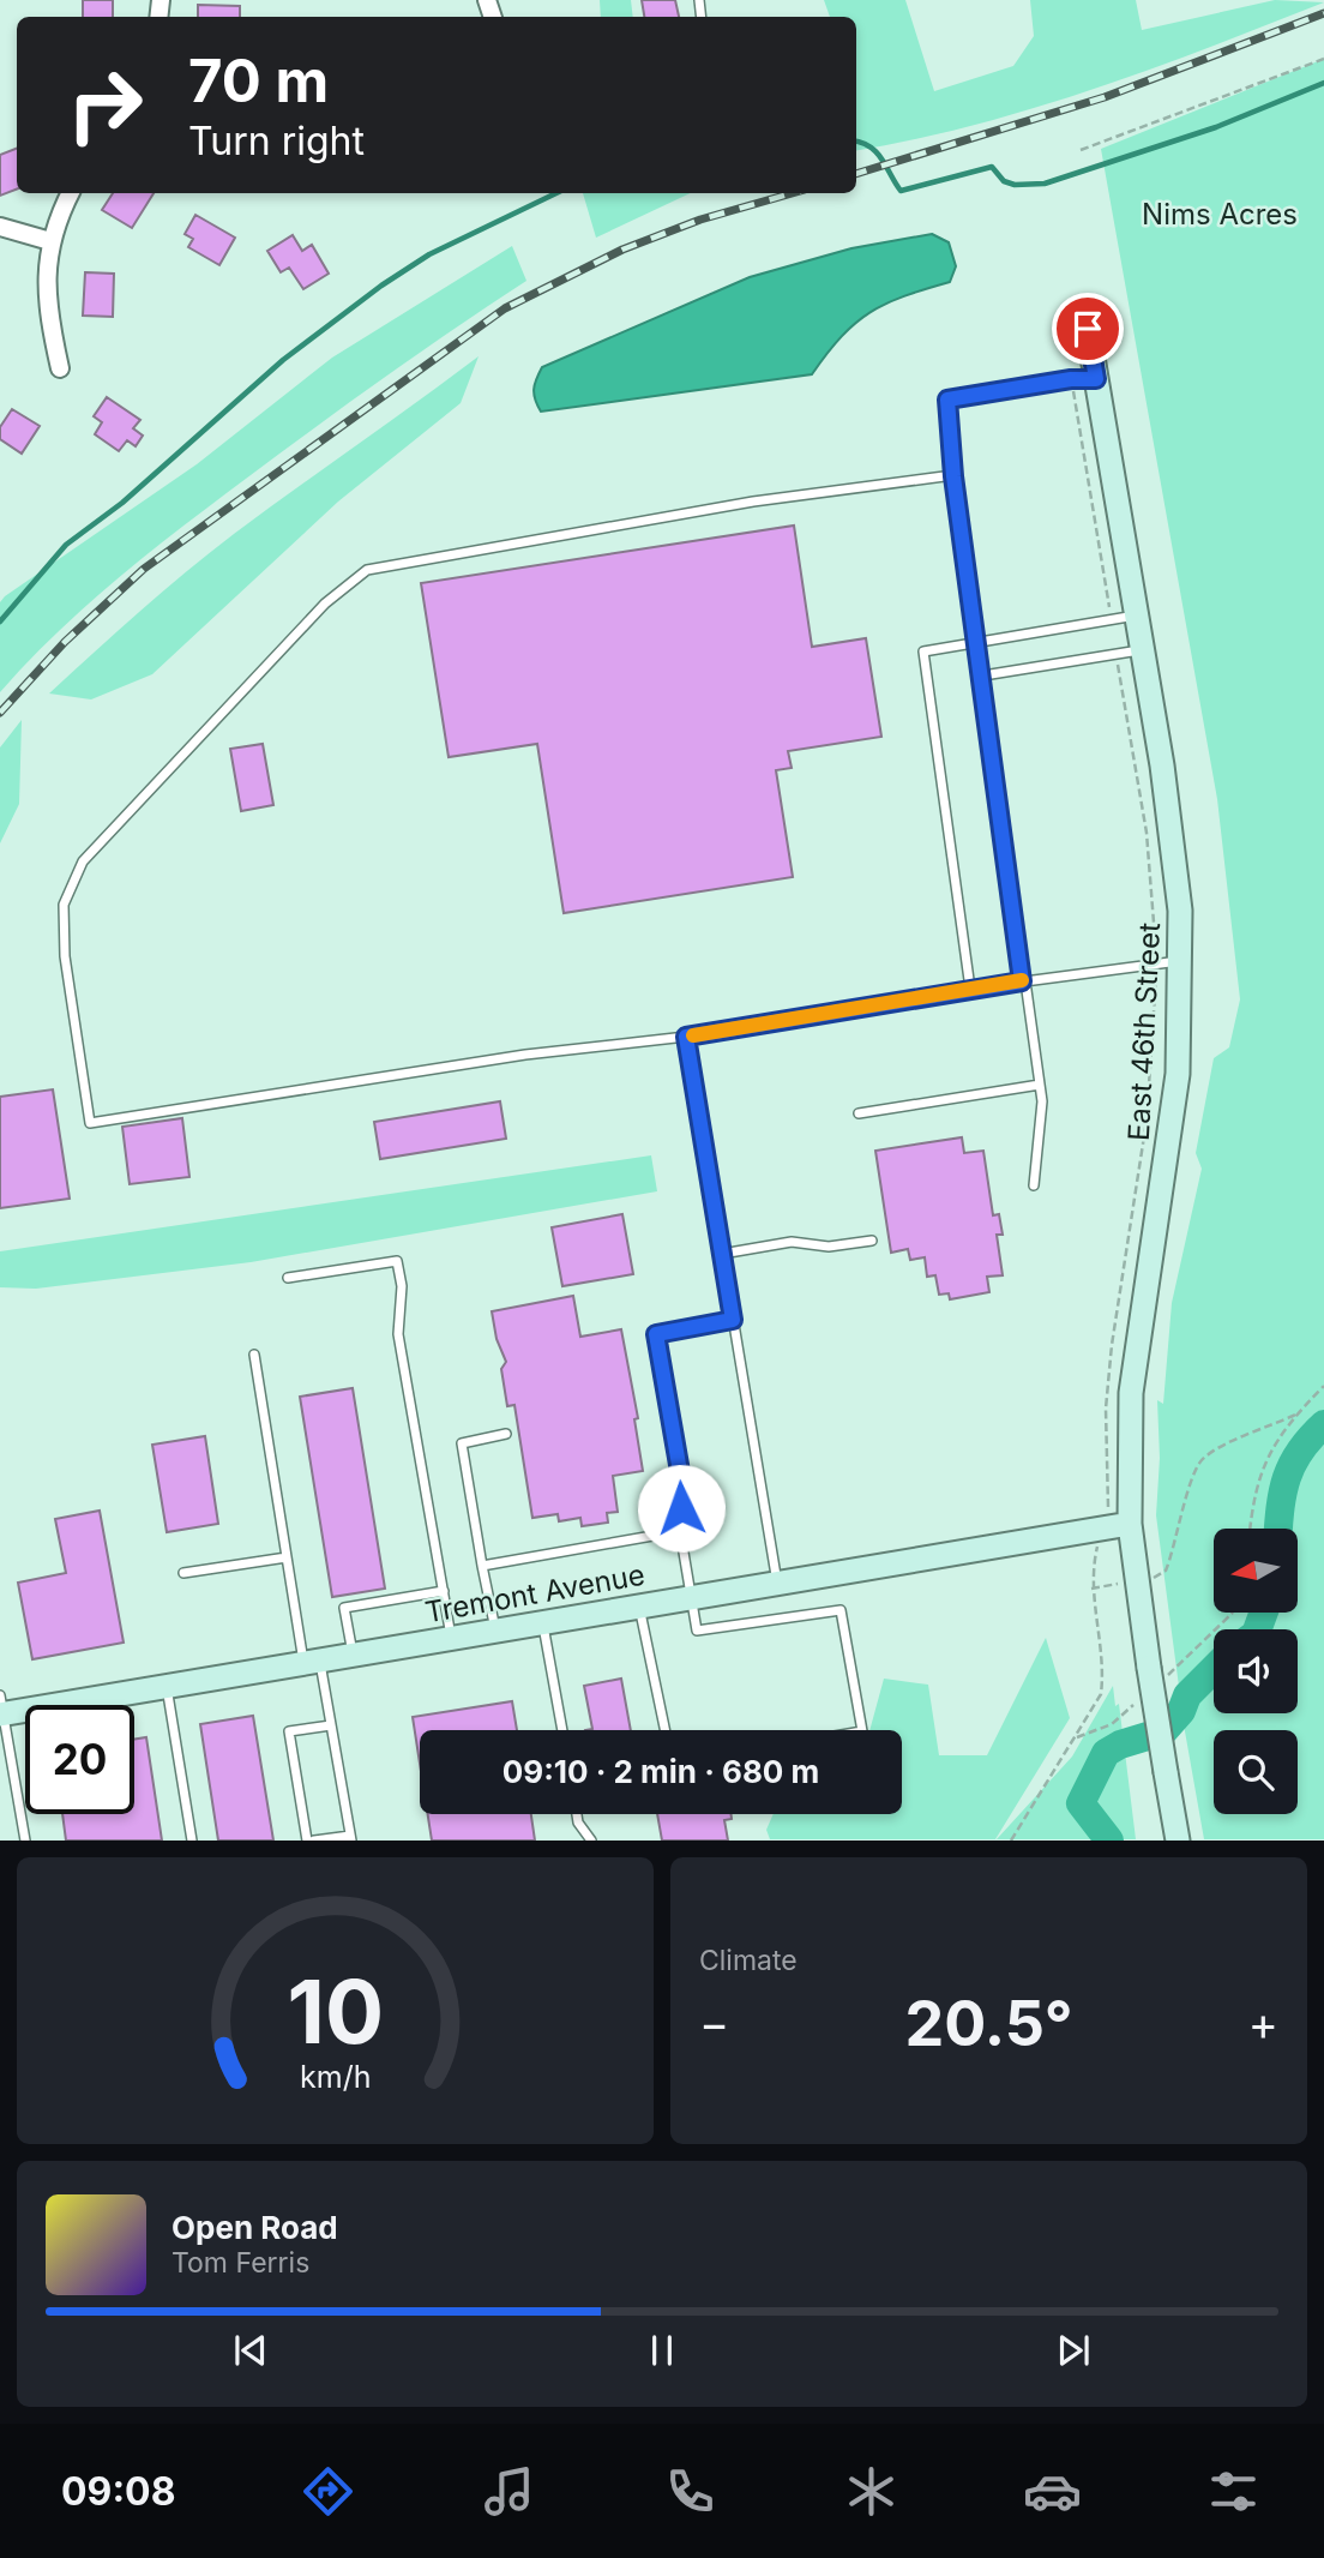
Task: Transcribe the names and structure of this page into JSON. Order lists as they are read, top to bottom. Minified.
{"streets":{"street":["East 46th Street","Tremont Avenue"]},"crossings":[["East 46th Street","Tremont Avenue"]],"parks":["Nims Acres"],"north":"left","page":{"turn":["70 m","Turn right"],"limit":"20","trip":"09:10 · 2 min · 680 m","tile":"Climate","heat":["−","20.5°","+"],"song":["Open Road","Tom Ferris"],"tabs":"09:08","gauge":["10","km/h"]}}
